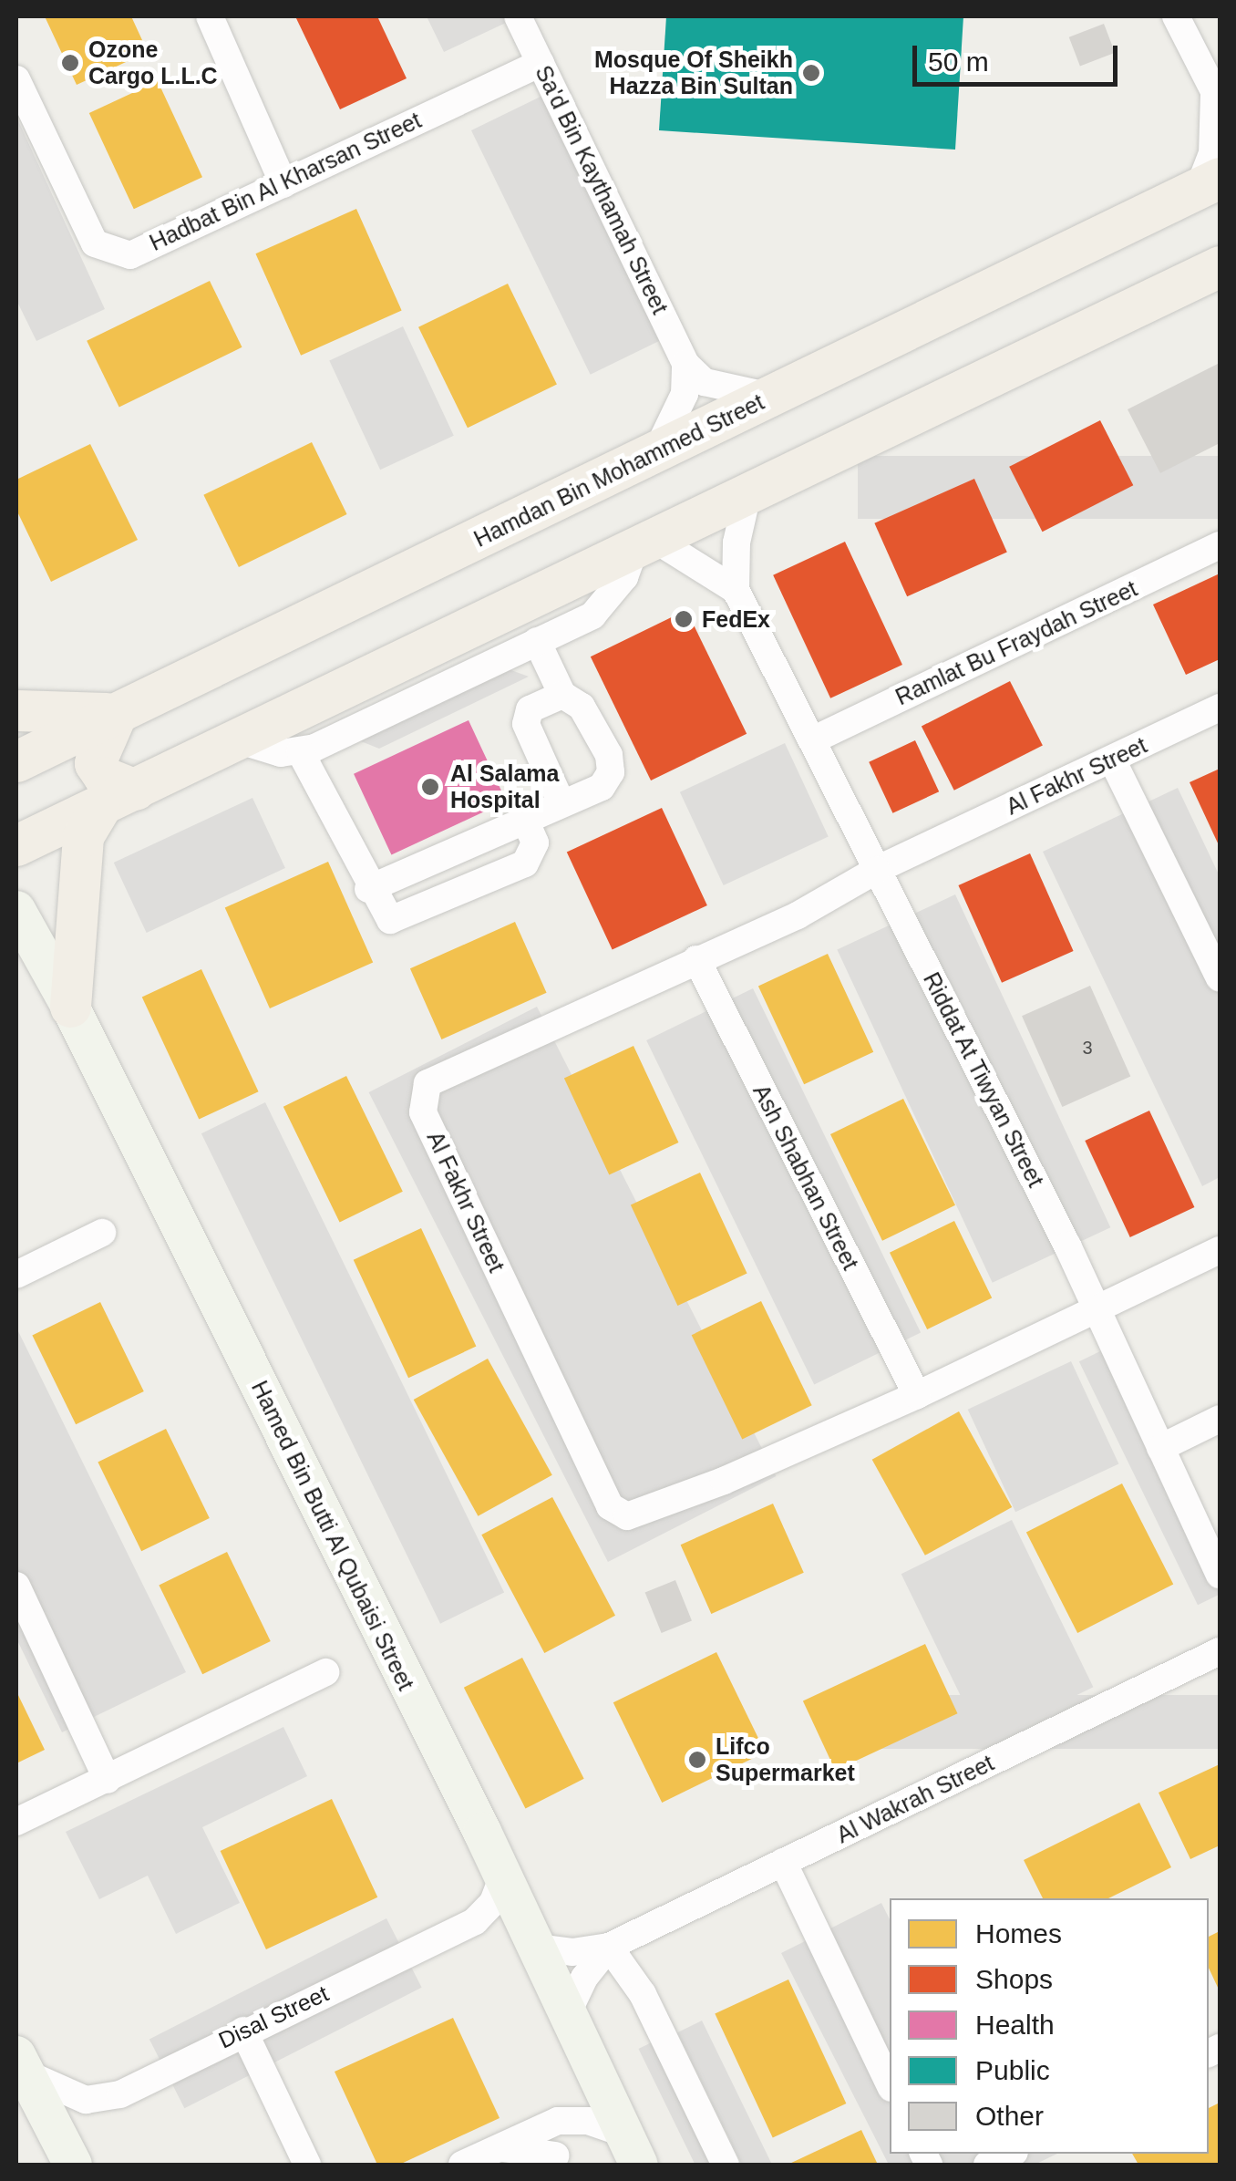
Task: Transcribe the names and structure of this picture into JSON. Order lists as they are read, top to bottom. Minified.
{"streets":{"main road":["Hamdan Bin Mohammed Street","Hamed Bin Butti Al Qubaisi Street"],"street":["Hadbat Bin Al Kharsan Street","Sa'd Bin Kaythamah Street","Ramlat Bu Fraydah Street","Al Fakhr Street","Riddat At Tiwyan Street","Ash Shabhan Street","Al Wakrah Street","Disal Street"]},"crossings":[["Hadbat Bin Al Kharsan Street","Sa'd Bin Kaythamah Street"],["Ramlat Bu Fraydah Street","Riddat At Tiwyan Street"],["Al Fakhr Street","Riddat At Tiwyan Street"],["Al Fakhr Street","Ash Shabhan Street"],["Hamed Bin Butti Al Qubaisi Street","Al Wakrah Street"],["Hamed Bin Butti Al Qubaisi Street","Disal Street"]],"places":["Ozone Cargo L.L.C","Mosque Of Sheikh Hazza Bin Sultan","FedEx","Al Salama Hospital","Lifco Supermarket"],"house_numbers":["3"],"legend":["Homes","Shops","Health","Public","Other"],"scale_bar":"50 m"}
